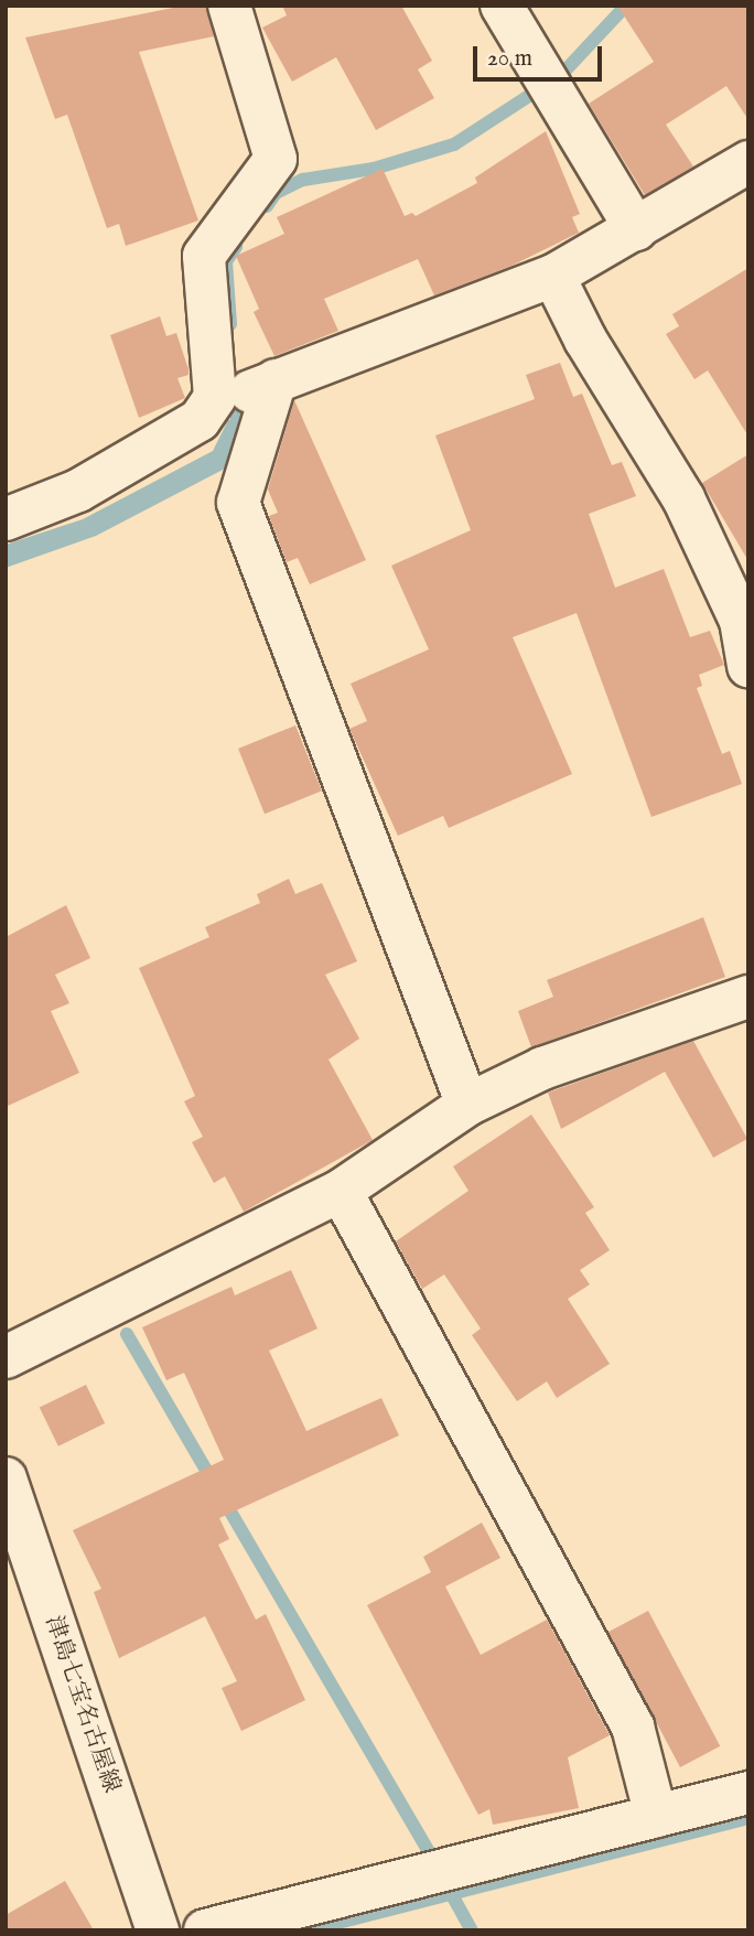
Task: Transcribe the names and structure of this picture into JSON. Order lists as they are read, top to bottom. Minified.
{"streets":{"street":["津島七宝名古屋線"]},"scale_bar":"20 m"}
